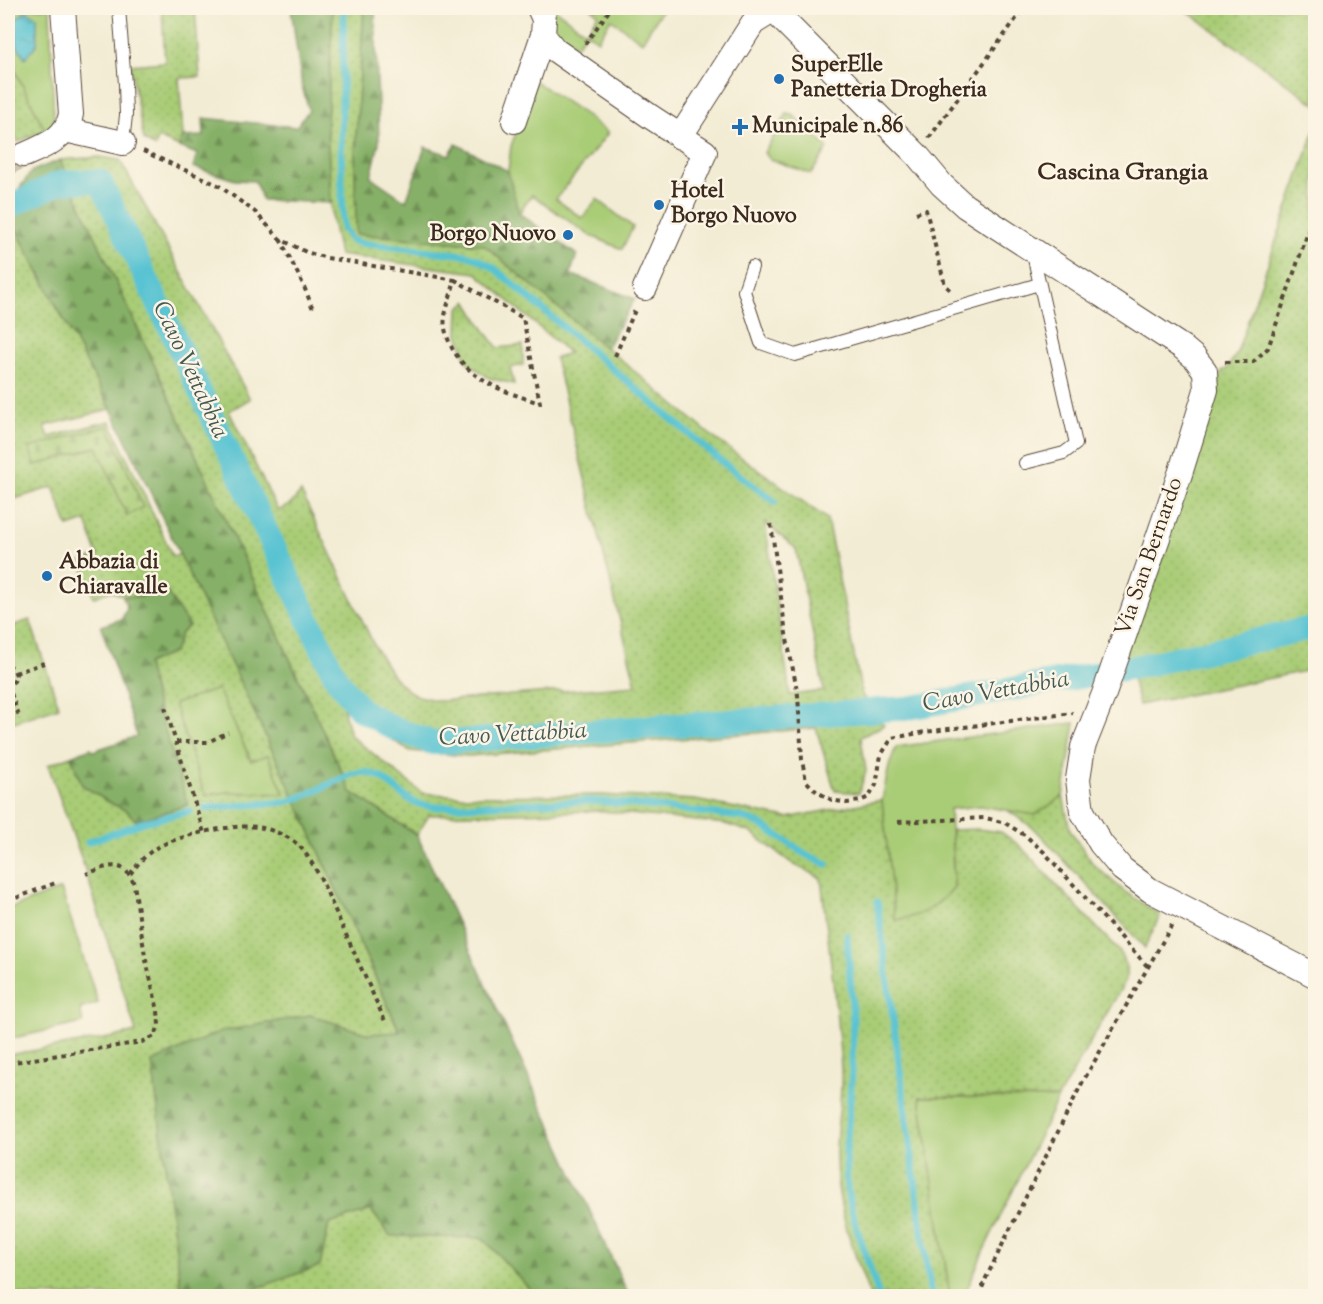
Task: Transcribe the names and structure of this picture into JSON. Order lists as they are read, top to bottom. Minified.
{"streets":{"street":["Via San Bernardo"]},"districts":["Cascina Grangia"],"water":["Cavo Vettabbia"],"places":{"other":["SuperElle Panetteria Drogheria","Hotel Borgo Nuovo","Borgo Nuovo","Abbazia di Chiaravalle"],"health":["Municipale n.86"]}}
